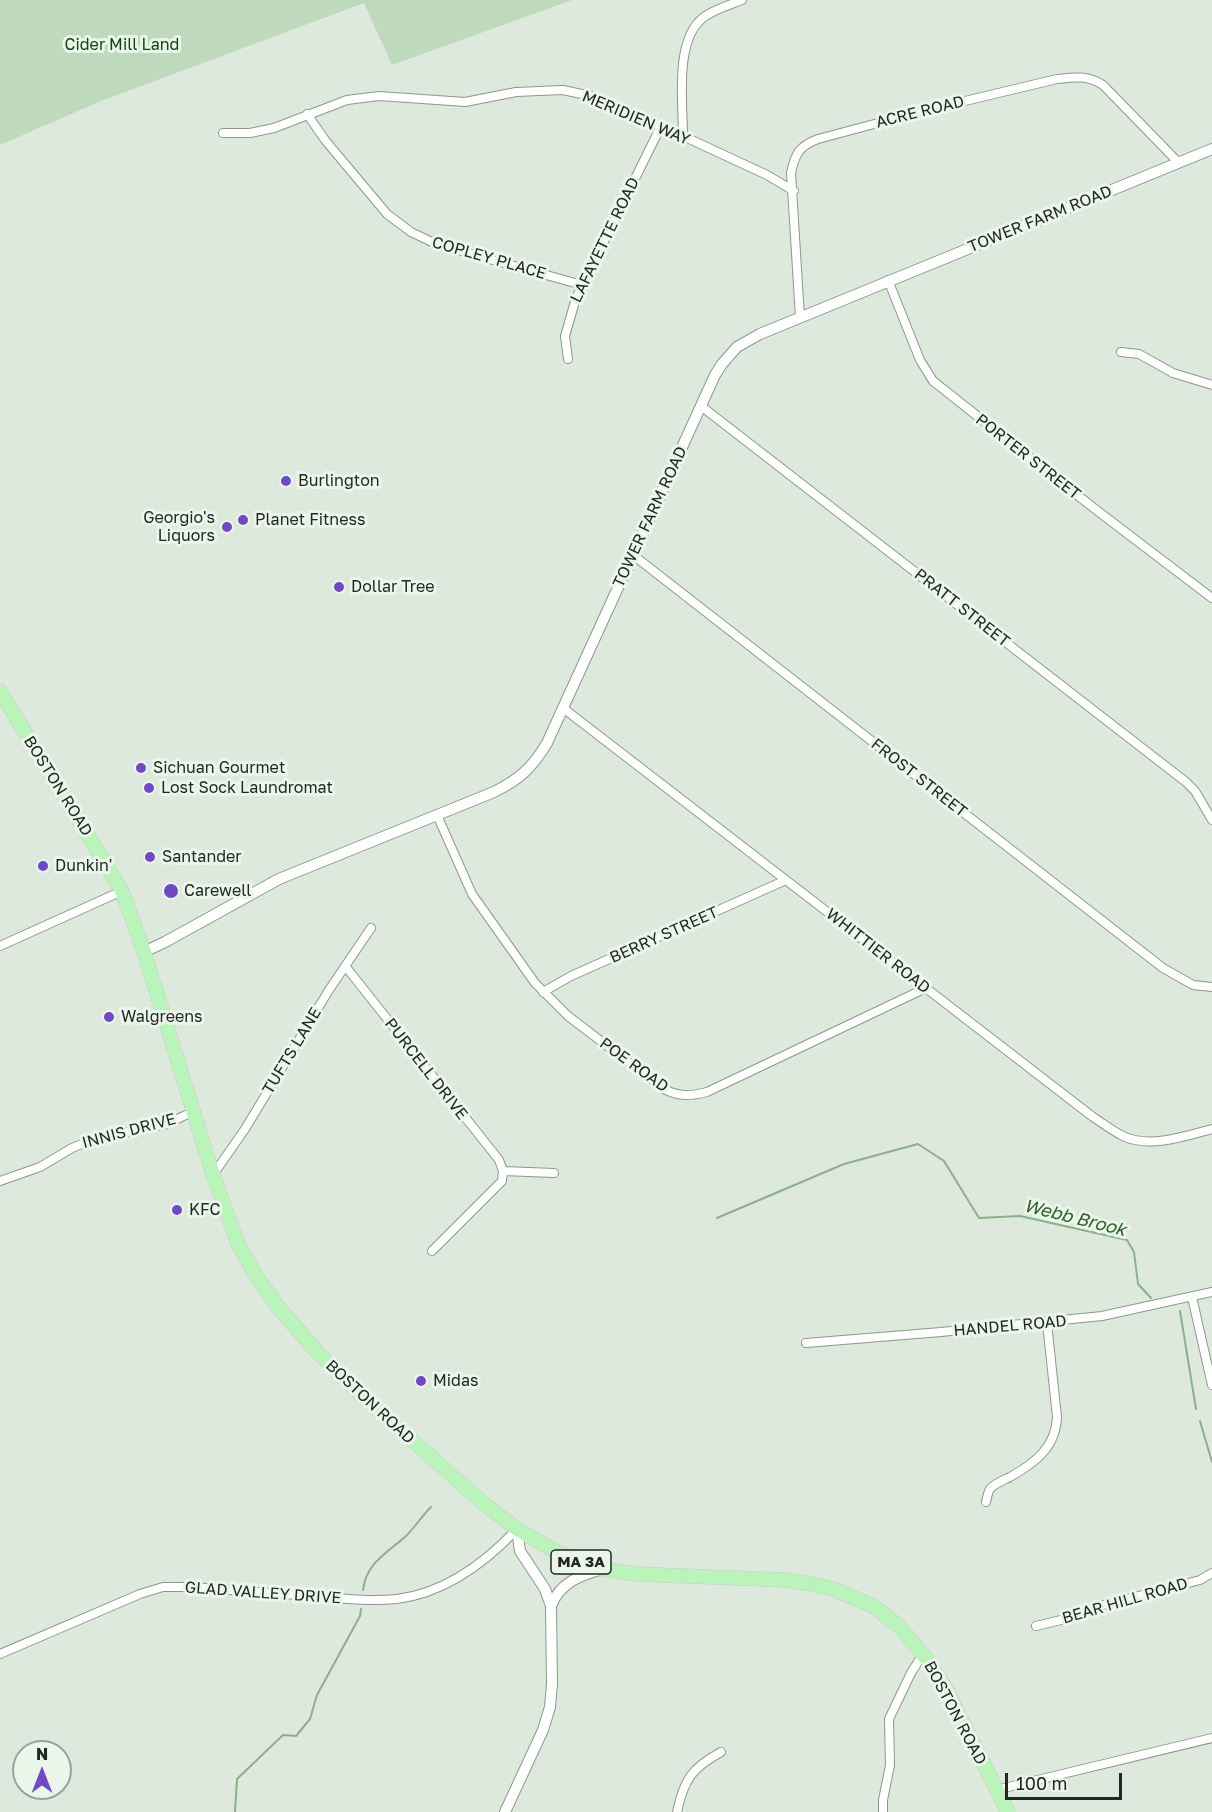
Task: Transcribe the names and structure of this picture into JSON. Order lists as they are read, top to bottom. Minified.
{"streets":{"main road":["BOSTON ROAD","MA 3A"],"street":["ACRE ROAD","MERIDIEN WAY","TOWER FARM ROAD","LAFAYETTE ROAD","COPLEY PLACE","PORTER STREET","PRATT STREET","FROST STREET","BERRY STREET","WHITTIER ROAD","TUFTS LANE","POE ROAD","PURCELL DRIVE","INNIS DRIVE","HANDEL ROAD","GLAD VALLEY DRIVE","BEAR HILL ROAD"]},"crossings":[["ACRE ROAD","MERIDIEN WAY"],["ACRE ROAD","TOWER FARM ROAD"],["MERIDIEN WAY","LAFAYETTE ROAD"],["MERIDIEN WAY","COPLEY PLACE"],["TOWER FARM ROAD","PORTER STREET"],["TOWER FARM ROAD","PRATT STREET"],["TOWER FARM ROAD","FROST STREET"],["TOWER FARM ROAD","BOSTON ROAD"],["TOWER FARM ROAD","WHITTIER ROAD"],["TOWER FARM ROAD","POE ROAD"],["LAFAYETTE ROAD","COPLEY PLACE"],["BOSTON ROAD","TUFTS LANE"],["BOSTON ROAD","INNIS DRIVE"],["BOSTON ROAD","GLAD VALLEY DRIVE"],["BERRY STREET","WHITTIER ROAD"],["BERRY STREET","POE ROAD"],["WHITTIER ROAD","POE ROAD"],["TUFTS LANE","PURCELL DRIVE"]],"water":["Webb Brook"],"parks":["Cider Mill Land"],"places":["Burlington","Planet Fitness","Georgio's Liquors","Dollar Tree","Sichuan Gourmet","Lost Sock Laundromat","Santander","Dunkin'","Carewell","Walgreens","KFC","Midas"],"scale_bar":"100 m","north":"top"}
